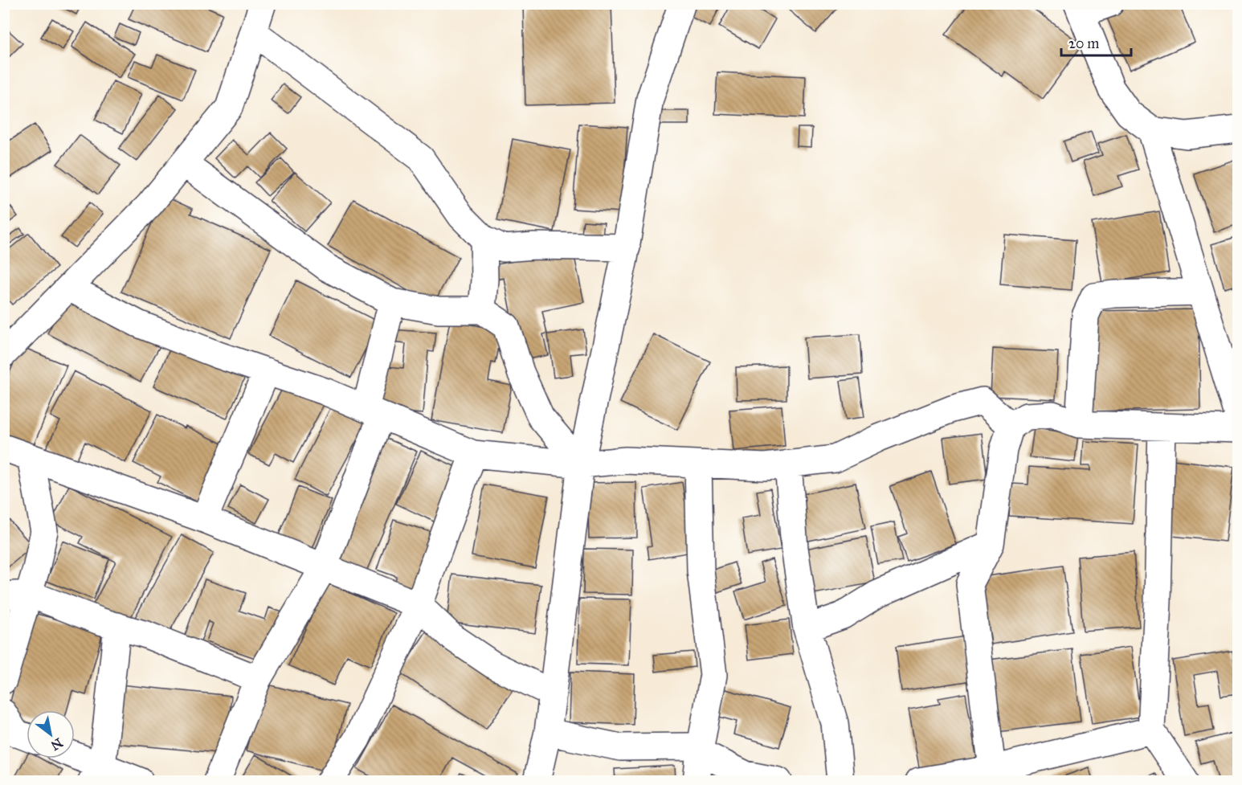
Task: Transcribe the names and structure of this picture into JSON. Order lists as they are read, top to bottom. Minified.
{"scale_bar":"20 m","north":"bottom right"}
